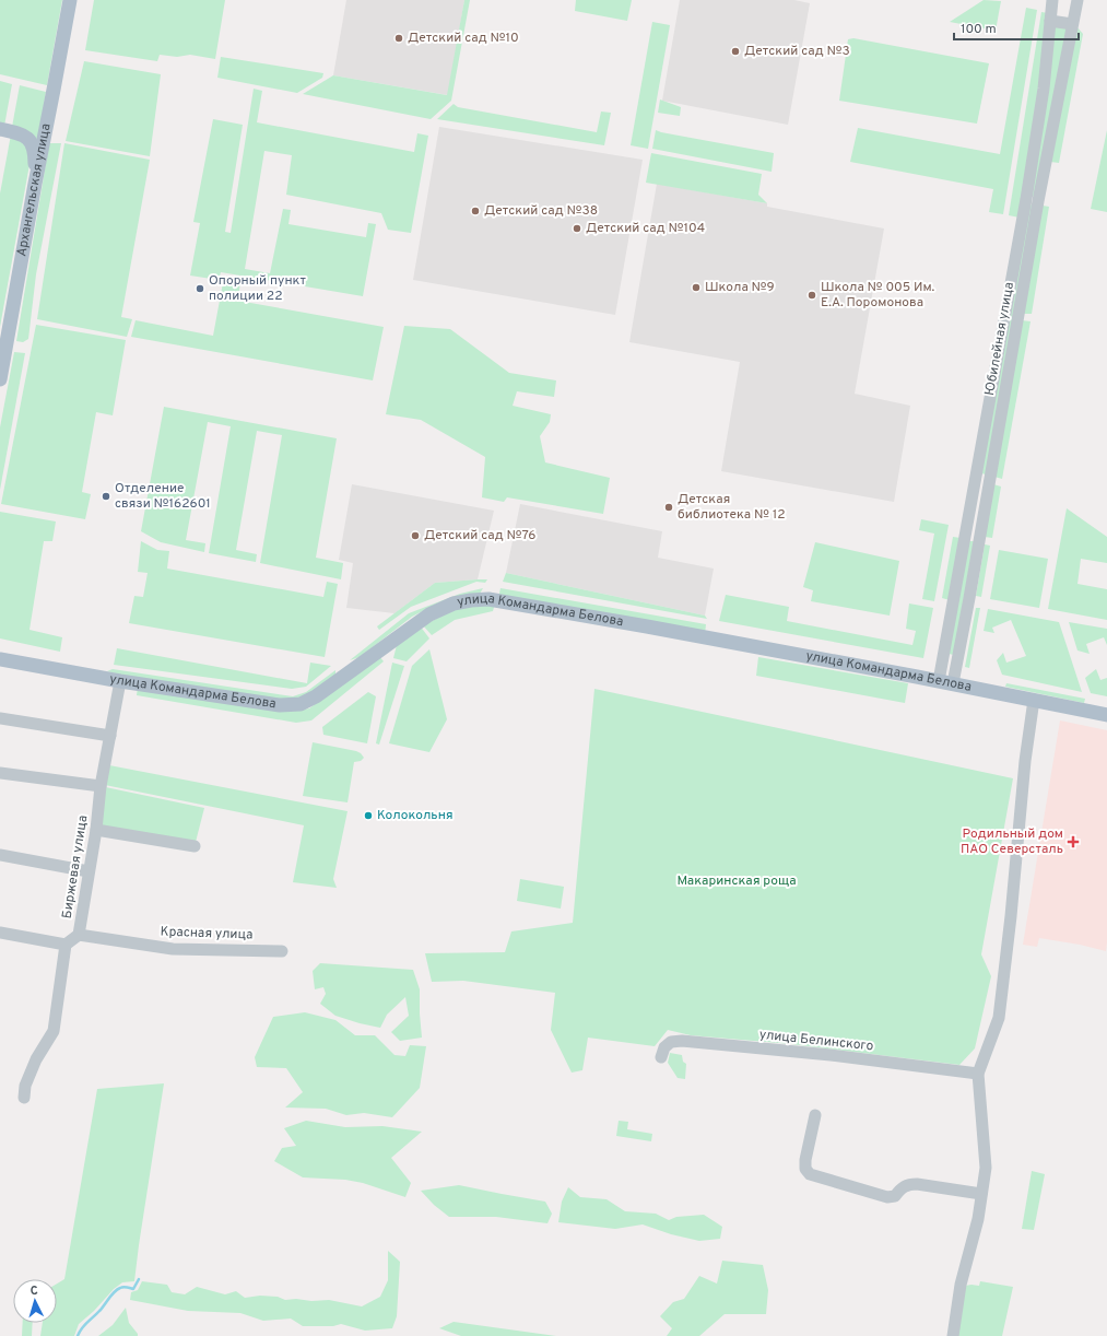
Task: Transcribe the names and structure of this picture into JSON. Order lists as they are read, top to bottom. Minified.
{"streets":{"main road":["Архангельская улица","улица Командарма Белова"],"street":["Юбилейная улица","Биржевая улица","Красная улица","улица Белинского"]},"crossings":[["Юбилейная улица","улица Командарма Белова"],["улица Командарма Белова","Биржевая улица"],["Биржевая улица","Красная улица"]],"parks":["Макаринская роща"],"places":{"other":["Детский сад №10","Детский сад №3","Детский сад №38","Детский сад №104","Школа №9","Опорный пункт полиции 22","Школа № 005 Им. Е.А. Поромонова","Отделение связи №162601","Детская библиотека № 12","Детский сад №76","Колокольня"],"health":["Родильный дом ПАО Северсталь"]},"scale_bar":"100 m","north":"top"}
